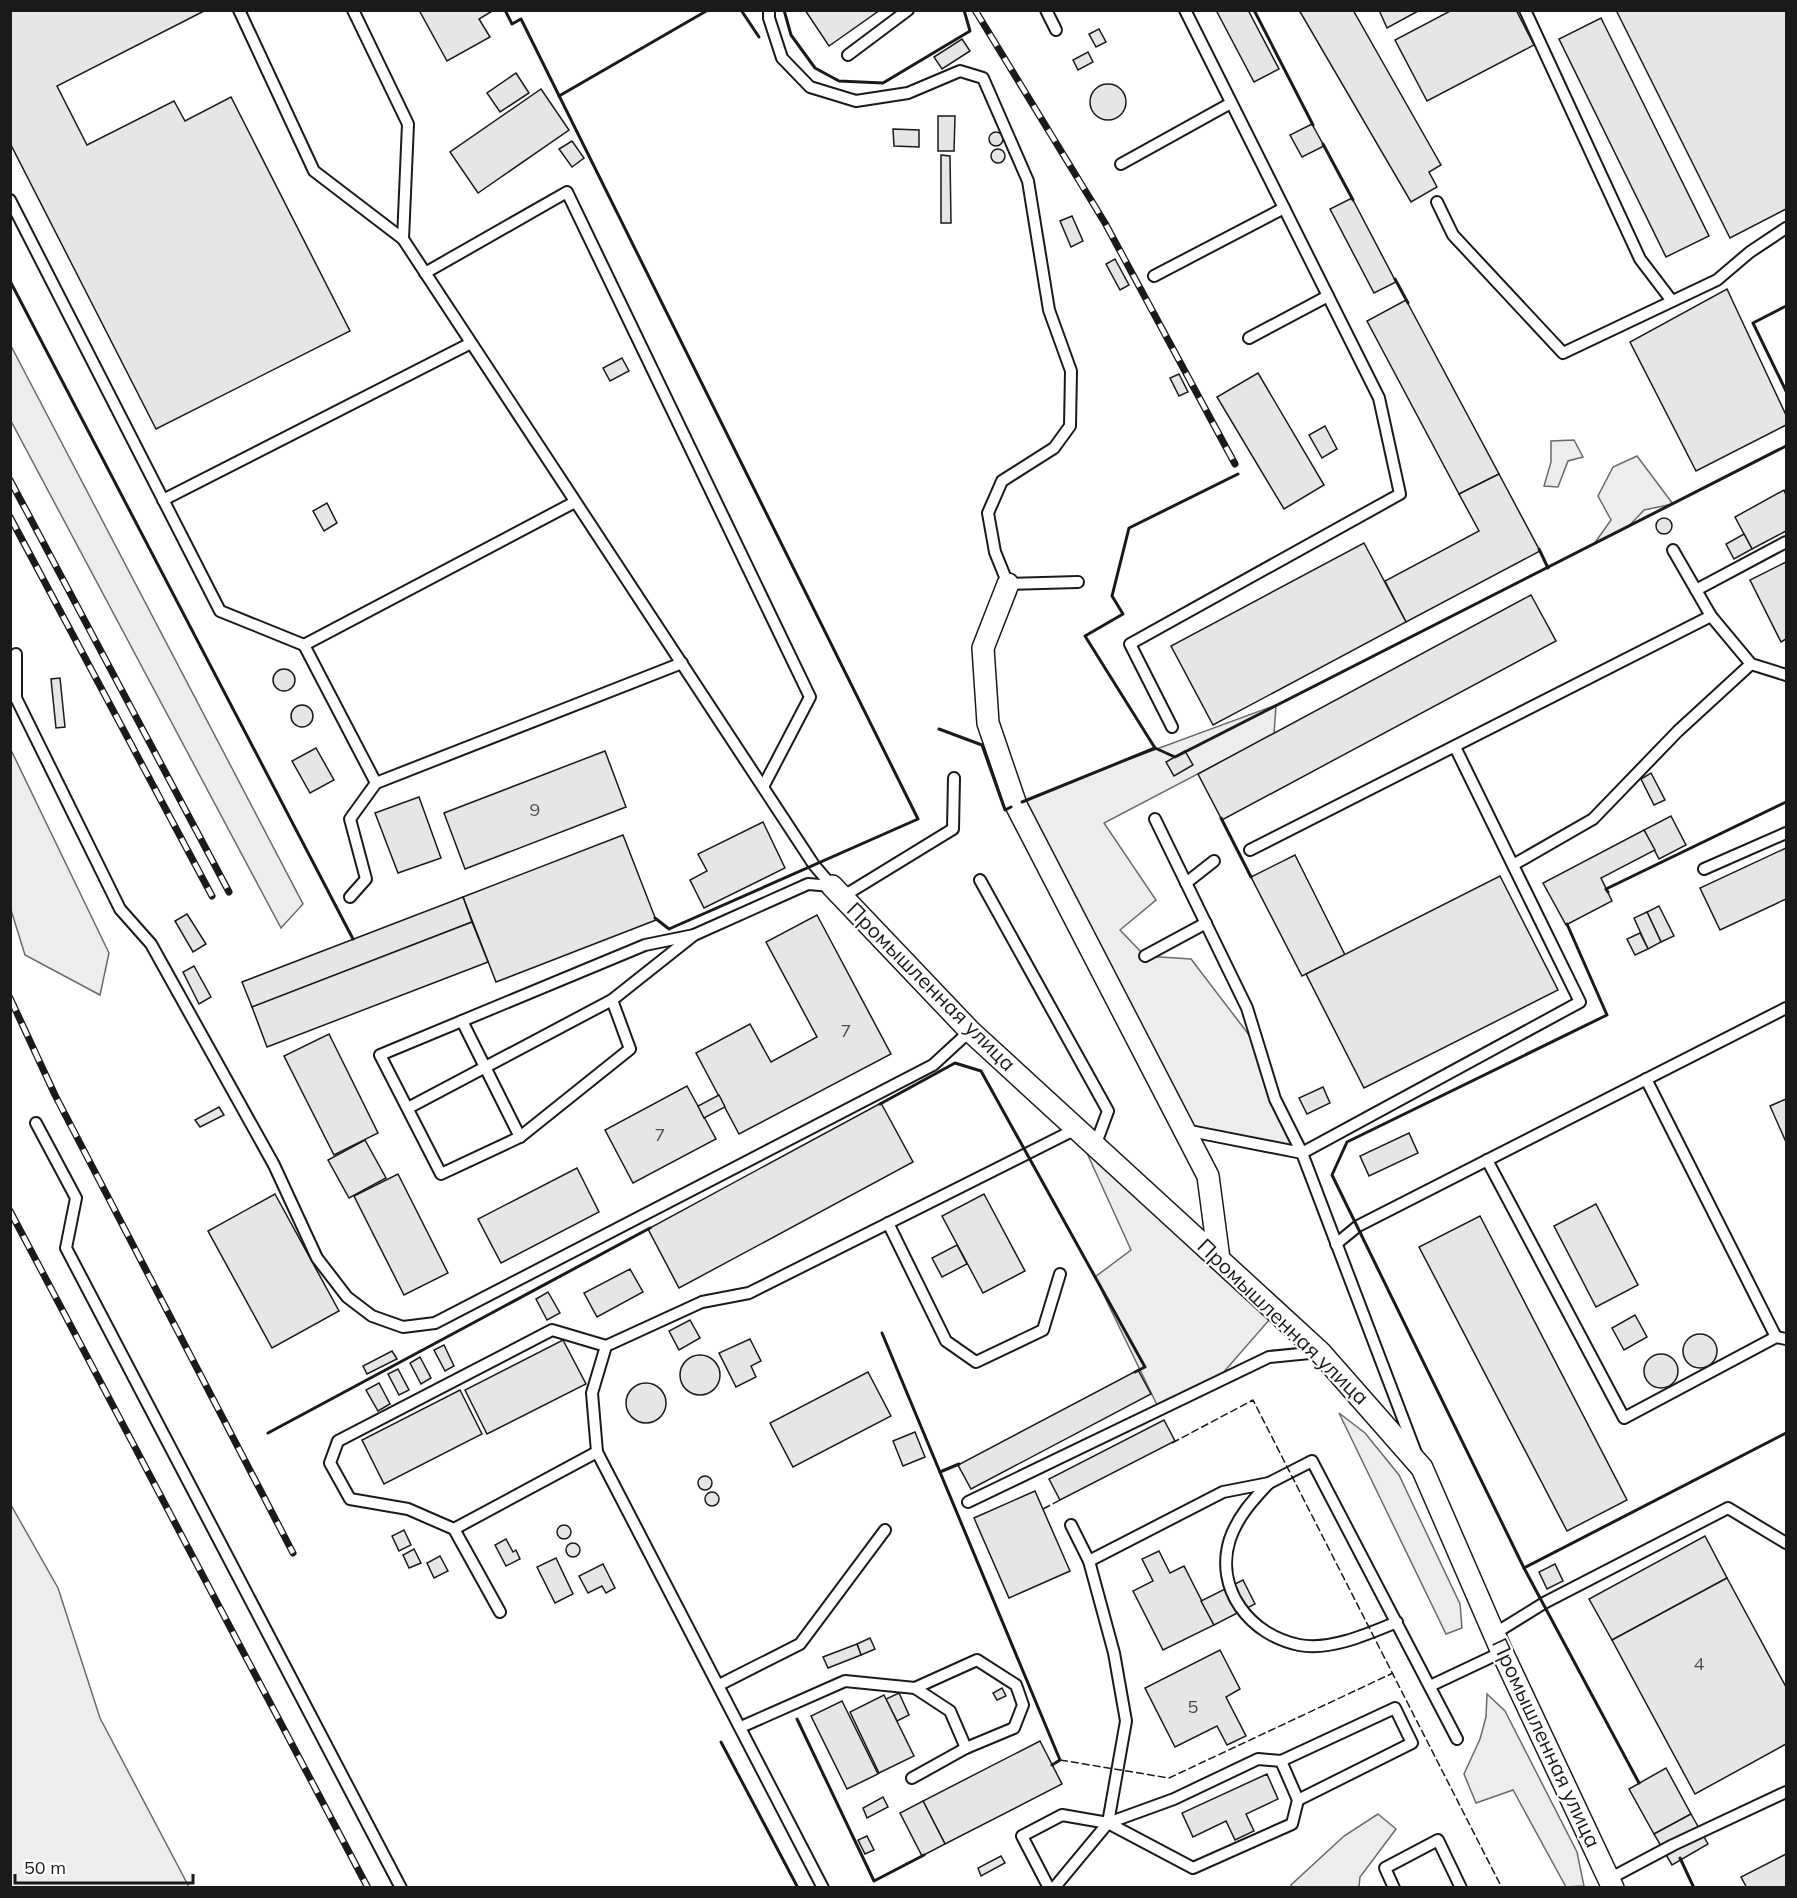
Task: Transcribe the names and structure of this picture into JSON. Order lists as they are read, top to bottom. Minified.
{"streets":{"street":["Промышленная улица"]},"house_numbers":["9","7","7","4","5"],"scale_bar":"50 m"}
